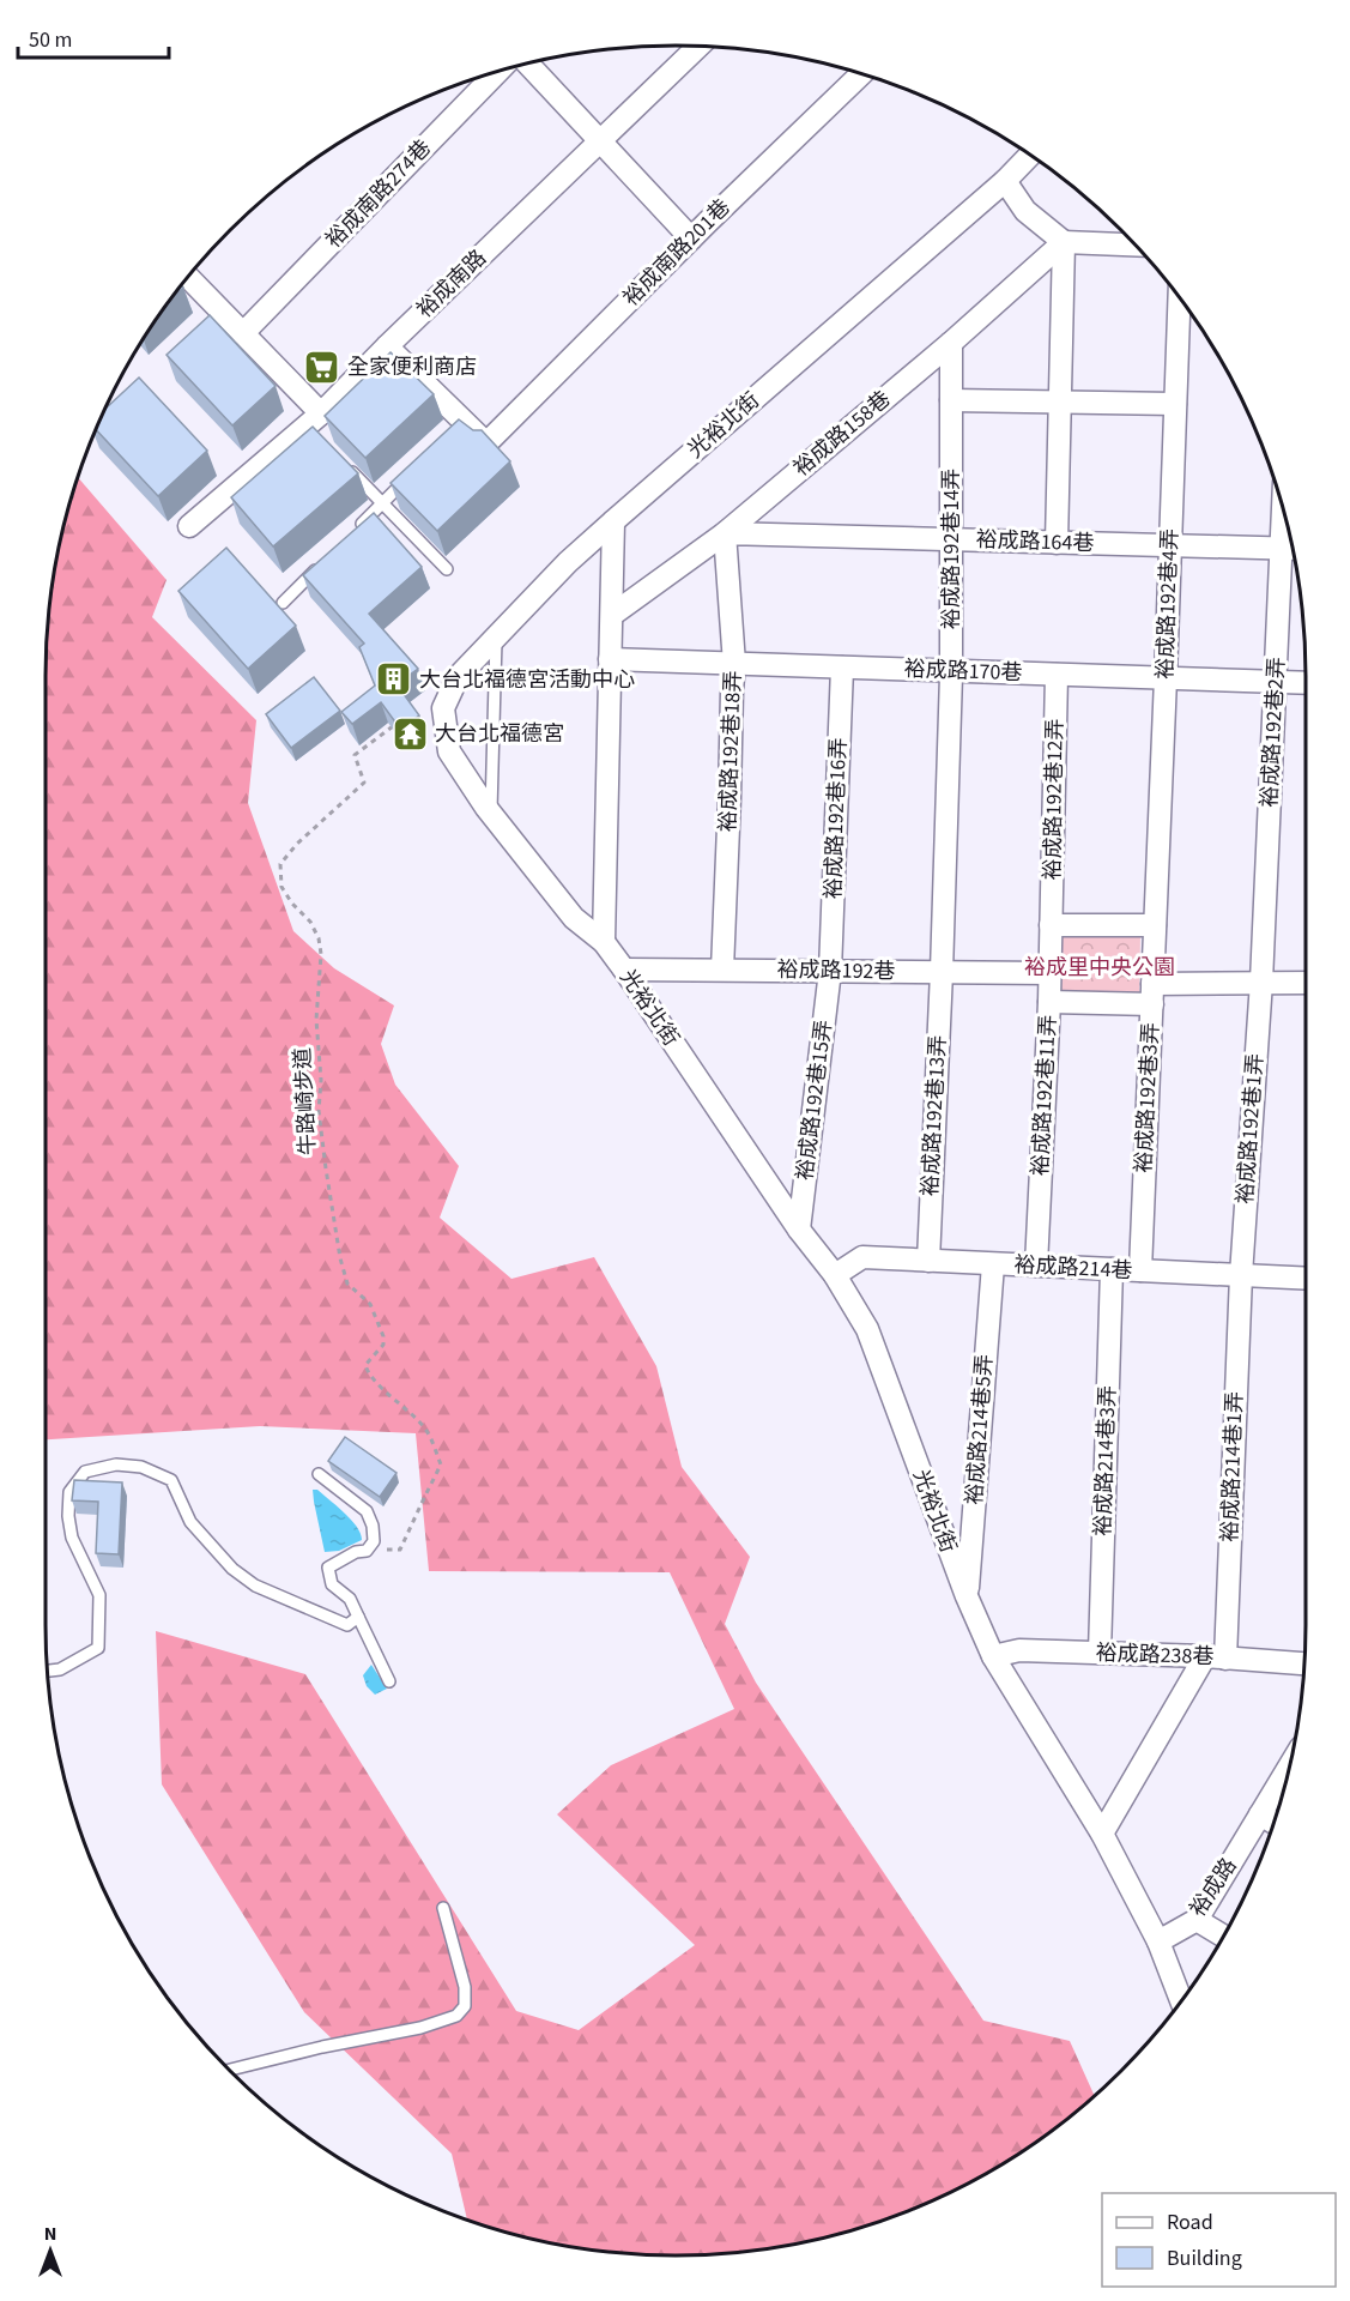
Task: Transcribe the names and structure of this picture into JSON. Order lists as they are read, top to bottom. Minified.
{"streets":{"street":["裕成南路274巷","裕成南路201巷","裕成南路","光裕北街","裕成路158巷","裕成路164巷","裕成路192巷14弄","裕成路192巷4弄","裕成路170巷","裕成路192巷2弄","裕成路192巷18弄","裕成路192巷12弄","裕成路192巷16弄","裕成路192巷","裕成路192巷11弄","裕成路192巷3弄","裕成路192巷15弄","裕成路192巷13弄","裕成路192巷1弄","裕成路214巷","裕成路214巷5弄","裕成路214巷3弄","裕成路214巷1弄","裕成路238巷","裕成路"],"path":["牛路崎步道"]},"crossings":[["裕成南路201巷","裕成南路"],["光裕北街","裕成路192巷"],["光裕北街","裕成路192巷15弄"],["光裕北街","裕成路214巷"],["光裕北街","裕成路214巷5弄"],["光裕北街","裕成路238巷"],["光裕北街","裕成路"],["裕成路158巷","裕成路164巷"],["裕成路158巷","裕成路192巷14弄"],["裕成路158巷","裕成路192巷18弄"],["裕成路164巷","裕成路192巷14弄"],["裕成路164巷","裕成路192巷4弄"],["裕成路164巷","裕成路192巷18弄"],["裕成路192巷14弄","裕成路170巷"],["裕成路192巷14弄","裕成路192巷"],["裕成路192巷14弄","裕成路192巷13弄"],["裕成路192巷4弄","裕成路170巷"],["裕成路192巷4弄","裕成路192巷3弄"],["裕成路170巷","裕成路192巷2弄"],["裕成路170巷","裕成路192巷18弄"],["裕成路170巷","裕成路192巷12弄"],["裕成路170巷","裕成路192巷16弄"],["裕成路192巷2弄","裕成路192巷1弄"],["裕成路192巷18弄","裕成路192巷"],["裕成路192巷12弄","裕成路192巷11弄"],["裕成路192巷16弄","裕成路192巷"],["裕成路192巷16弄","裕成路192巷15弄"],["裕成路192巷","裕成路192巷11弄"],["裕成路192巷","裕成路192巷15弄"],["裕成路192巷","裕成路192巷13弄"],["裕成路192巷11弄","裕成路214巷"],["裕成路192巷3弄","裕成路214巷"],["裕成路192巷13弄","裕成路214巷"],["裕成路192巷1弄","裕成路214巷"],["裕成路192巷1弄","裕成路214巷1弄"],["裕成路214巷","裕成路214巷5弄"],["裕成路214巷","裕成路214巷3弄"],["裕成路214巷","裕成路214巷1弄"],["裕成路214巷3弄","裕成路238巷"],["裕成路214巷1弄","裕成路238巷"]],"parks":["裕成里中央公園"],"places":{"supermarket":["全家便利商店"],"building":["大台北福德宮活動中心"],"temple":["大台北福德宮"]},"legend":["Road","Building"],"scale_bar":"50 m","north":"top"}
